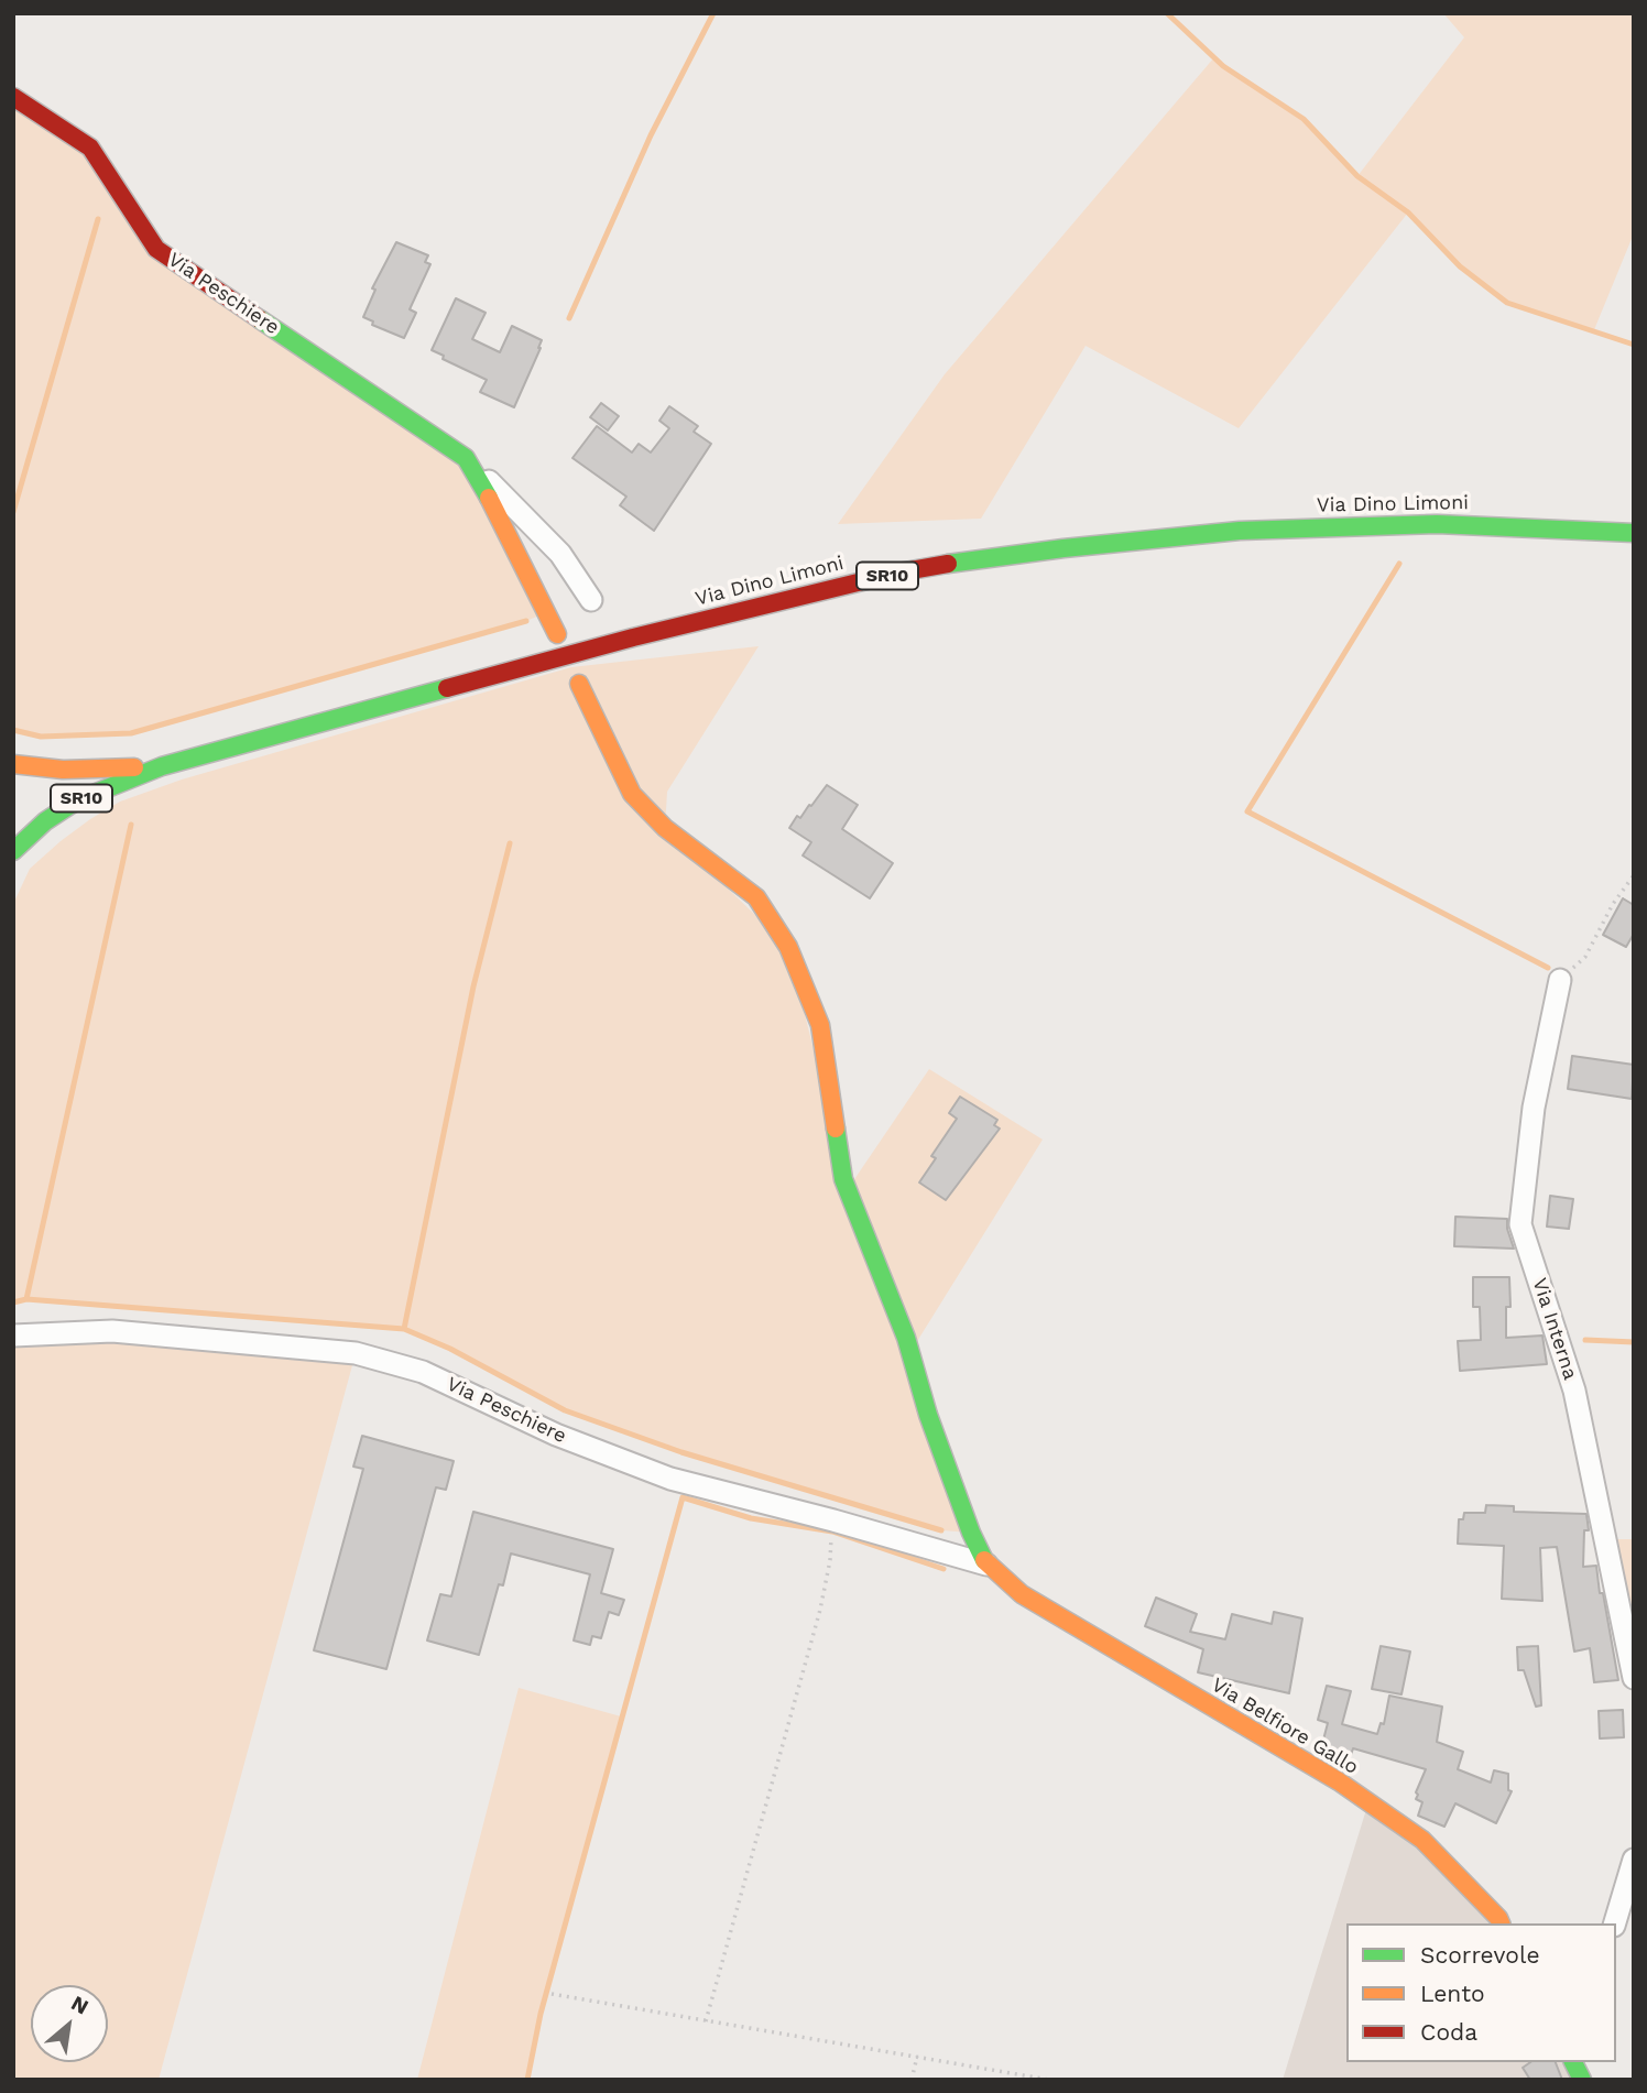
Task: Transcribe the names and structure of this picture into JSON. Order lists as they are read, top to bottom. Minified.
{"streets":{"street":["Via Peschiere","Via Dino Limoni","SR10","Via Interna","Via Belfiore Gallo"]},"crossings":[["Via Peschiere","Via Belfiore Gallo"],["Via Dino Limoni","SR10"]],"legend":["Scorrevole","Lento","Coda"],"north":"top right"}
